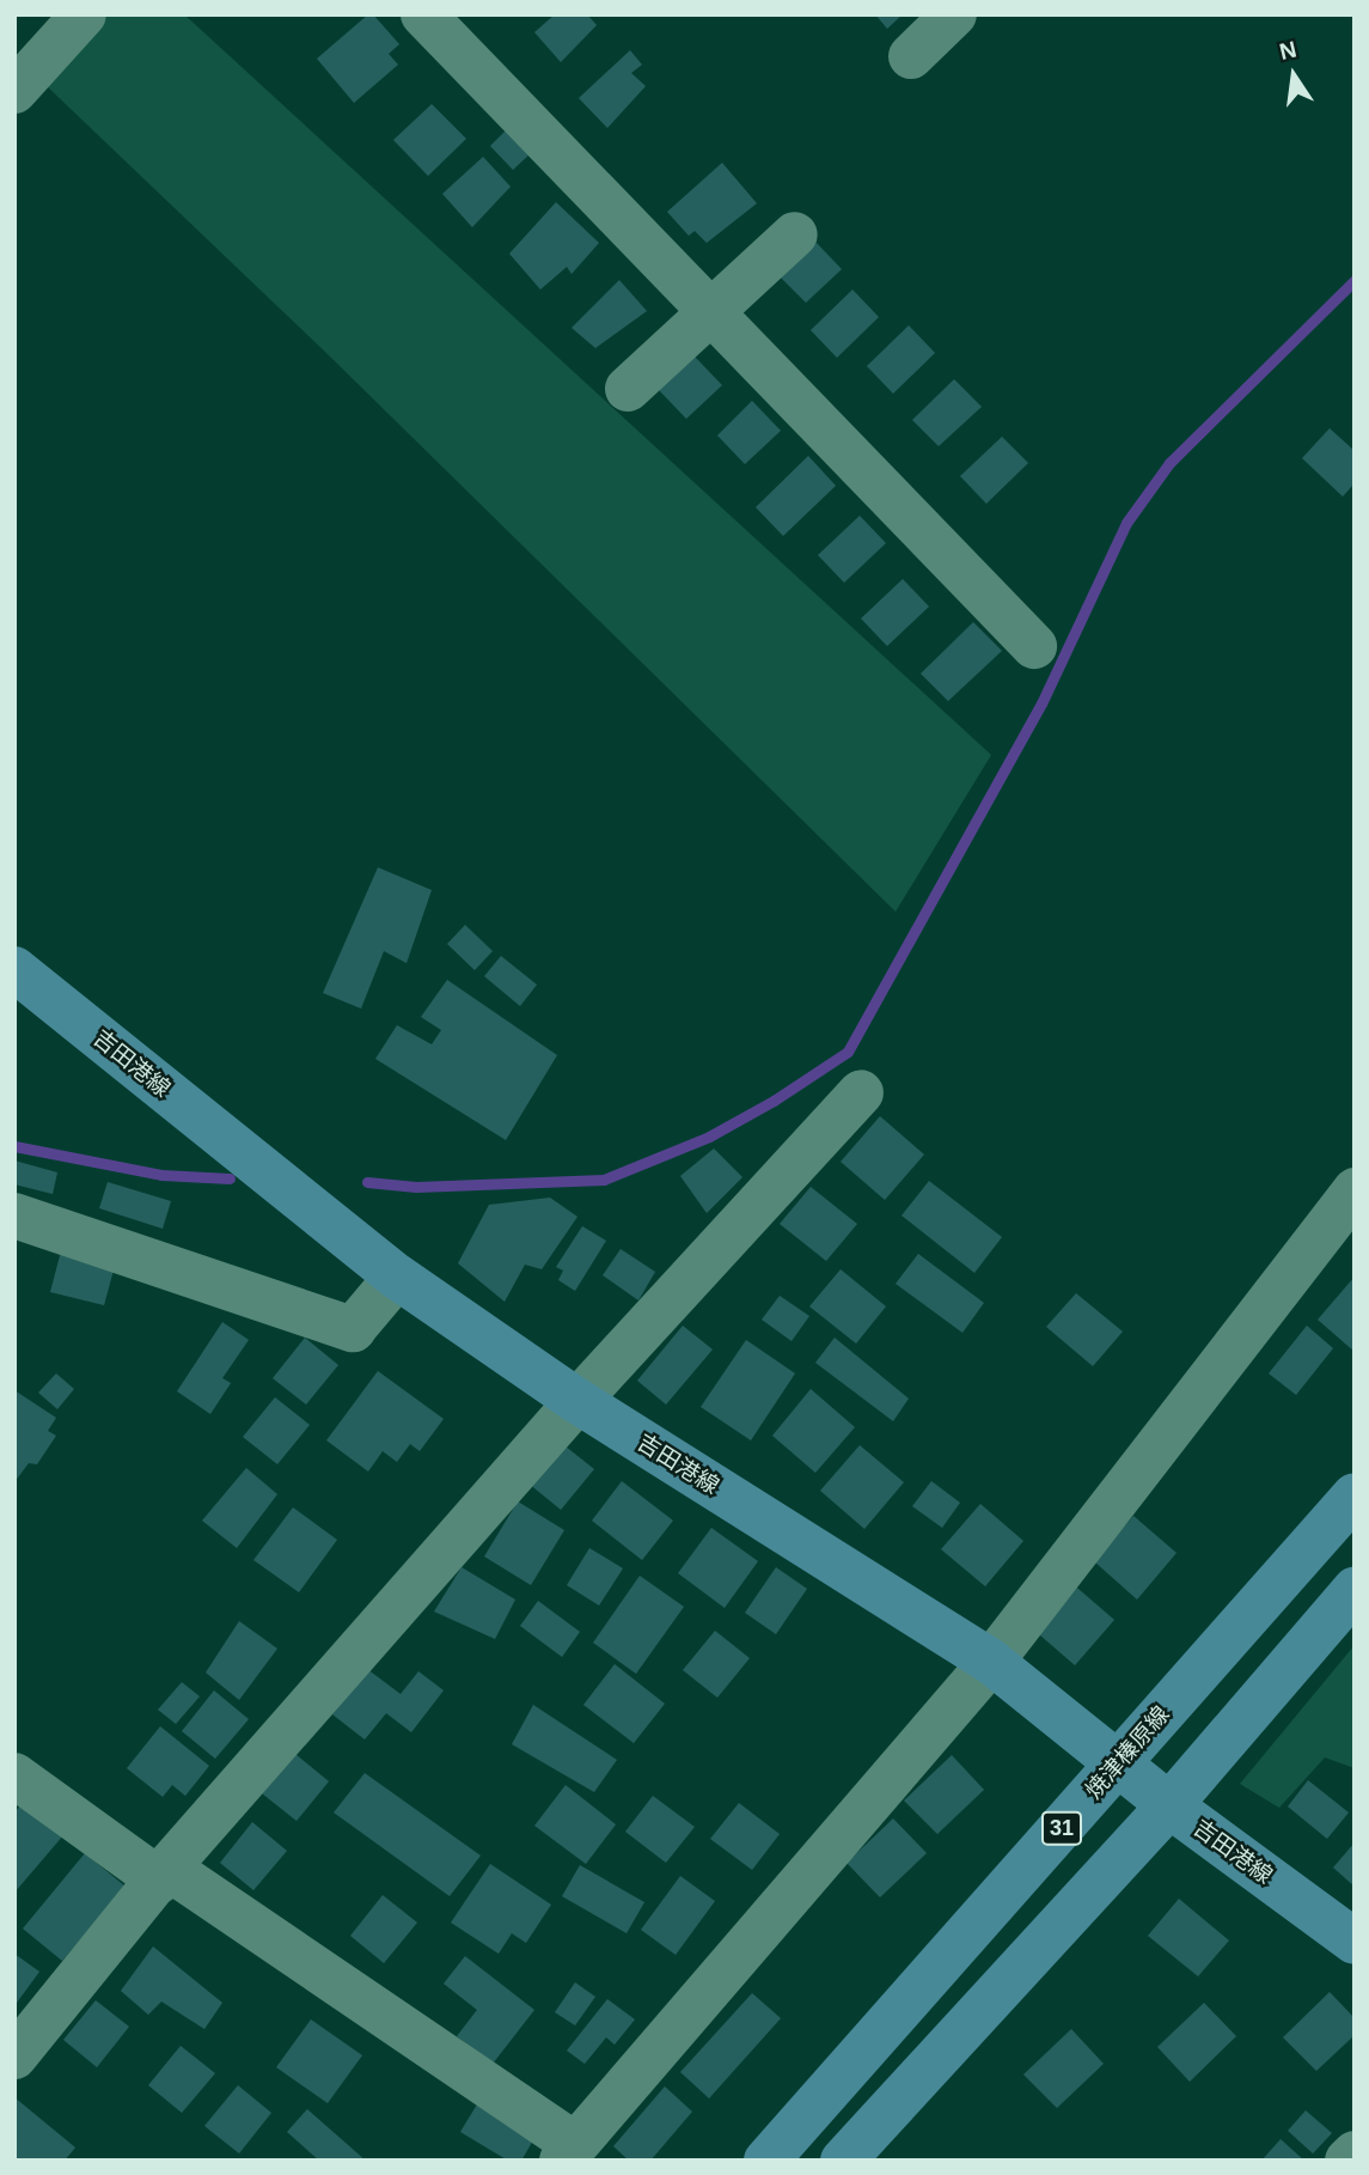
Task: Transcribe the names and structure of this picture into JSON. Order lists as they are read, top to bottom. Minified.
{"streets":{"main road":["吉田港線","焼津榛原線","31"]},"crossings":[["吉田港線","焼津榛原線"]],"north":"top"}
